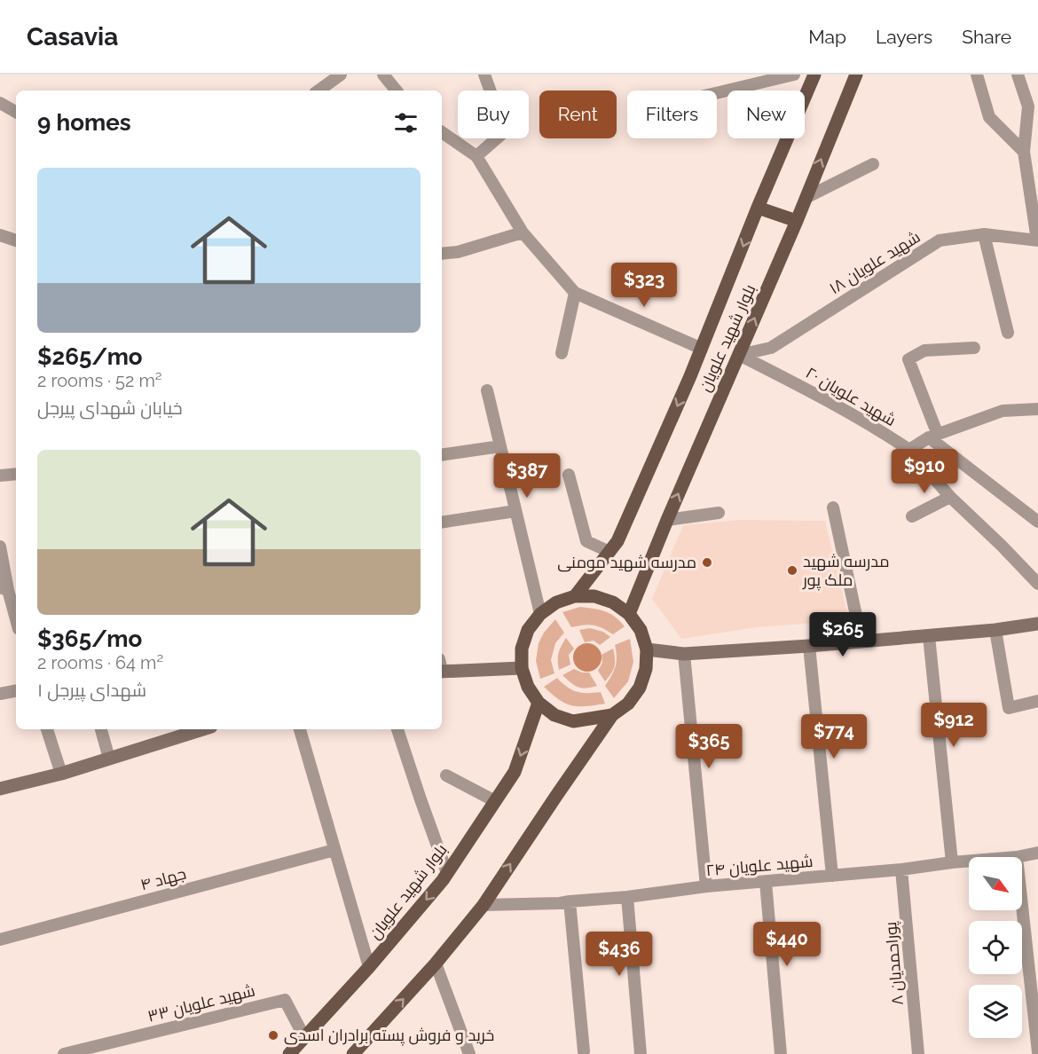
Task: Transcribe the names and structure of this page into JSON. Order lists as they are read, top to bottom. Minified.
{"streets":{"main road":["بلوار شهید علویان"],"street":["شهید علویان ۱۸","شهید علویان ۲۰","شهید علویان ۲۴","جهاد ۴","پوراحمدیان ۸","شهید علویان ۳۳"]},"crossings":[["شهید علویان ۱۸","بلوار شهید علویان"],["شهید علویان ۱۸","شهید علویان ۲۰"],["بلوار شهید علویان","شهید علویان ۲۰"],["بلوار شهید علویان","شهید علویان ۳۳"],["شهید علویان ۲۴","پوراحمدیان ۸"]],"places":["مدرسه شهید مومنی","مدرسه شهید ملک پور","خرید و فروش پسته برادران اسدی"],"north":"bottom right","page":{"header":"Casavia","nav":["Map","Layers","Share"],"chip":["Buy","Rent","Filters","New"],"heading":"9 homes","list":[{"name":"$265/mo","note":"2 rooms · 52 m² · خیابان شهدای پیرجل"},{"name":"$365/mo","note":"2 rooms · 64 m² · شهدای ‍‍‍‍‍‍پیرجل ۱"}],"price":["$323","$910","$387","$265","$912","$774","$365","$440","$436"]}}
